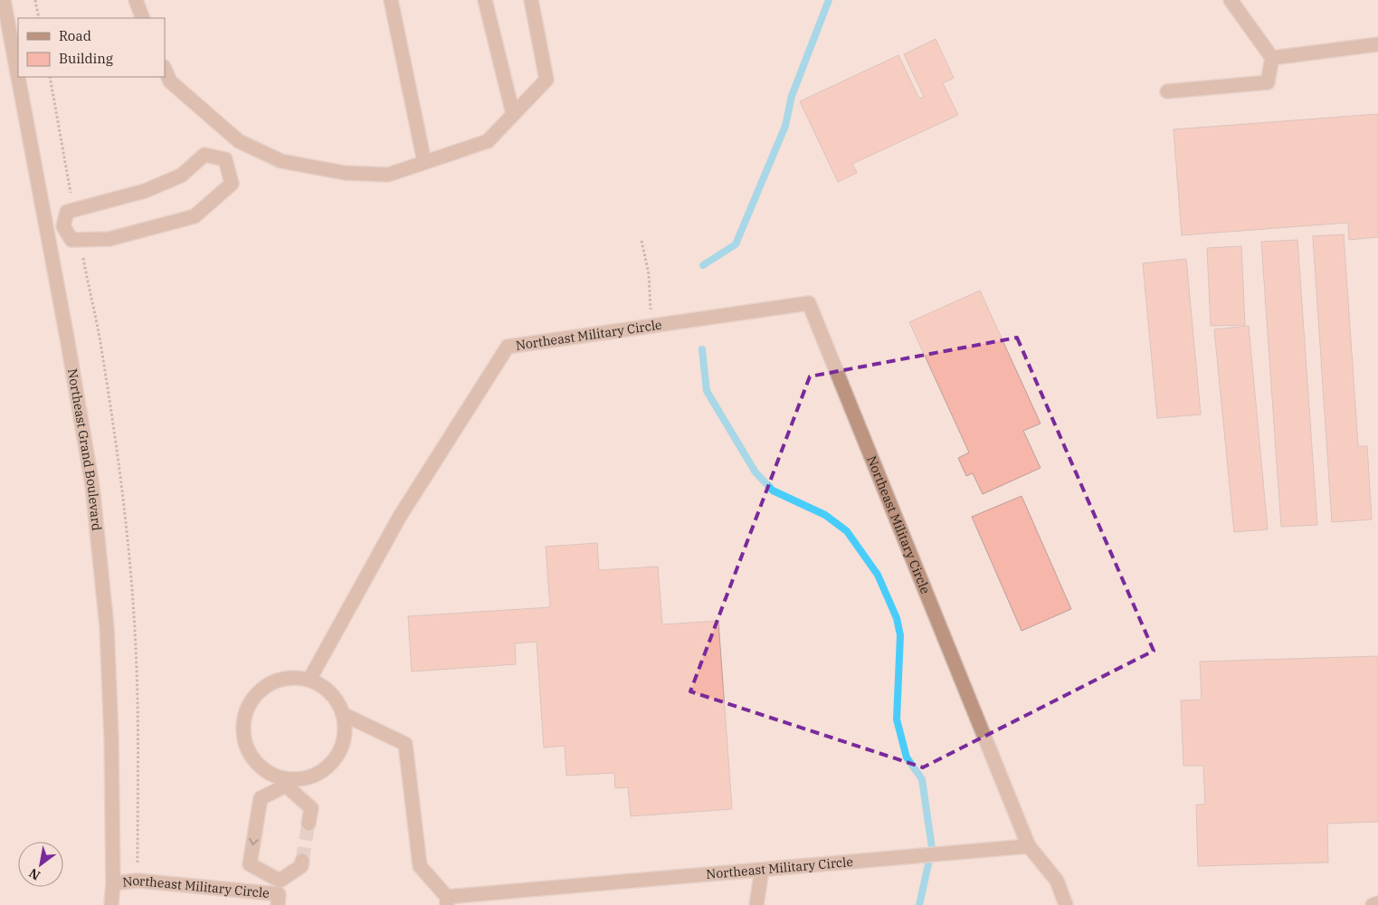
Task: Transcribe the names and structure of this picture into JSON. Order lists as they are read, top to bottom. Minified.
{"streets":{"street":["Northeast Military Circle","Northeast Grand Boulevard"]},"crossings":[["Northeast Military Circle","Northeast Grand Boulevard"]],"legend":["Road","Building"],"north":"bottom left"}
